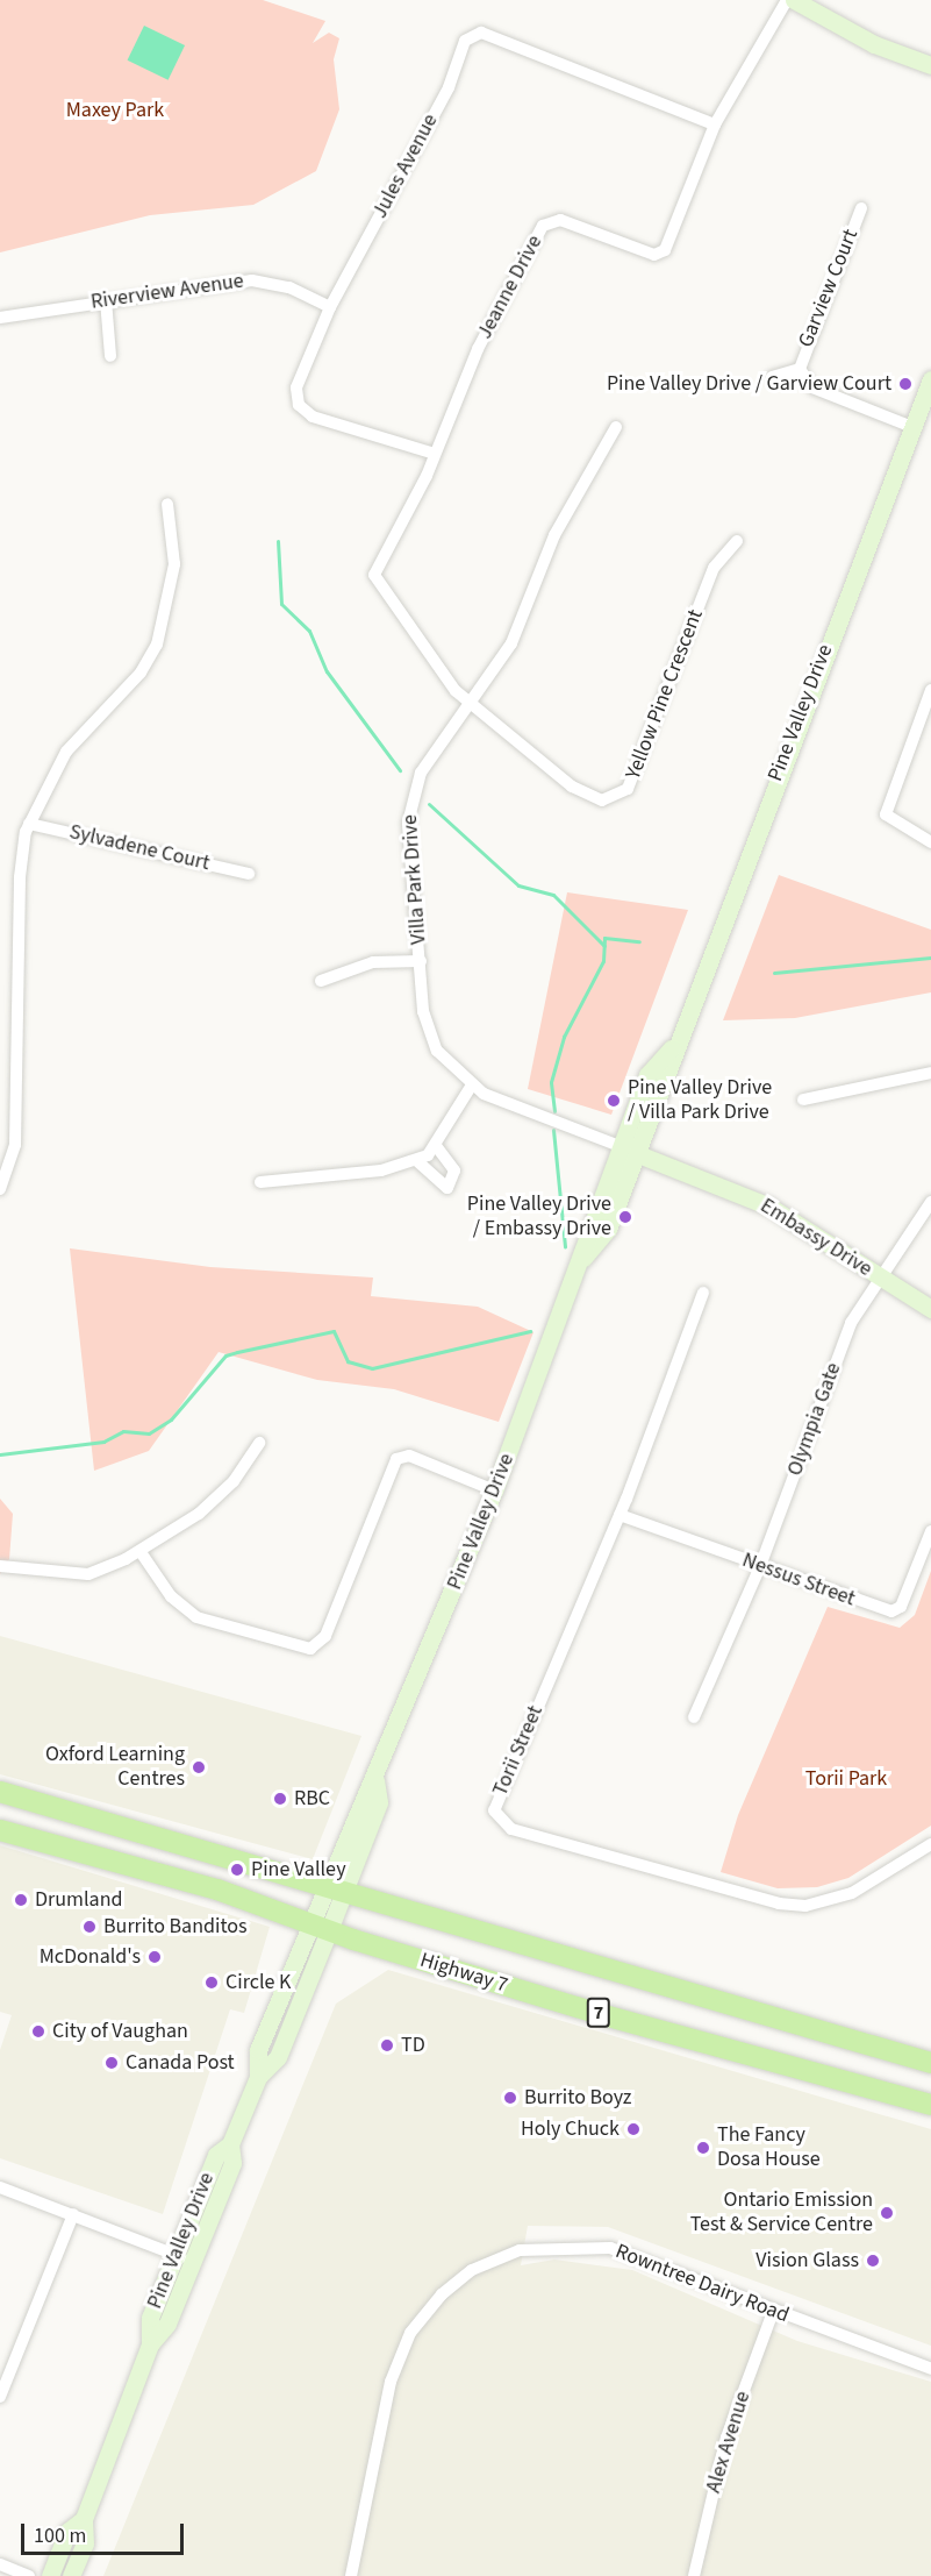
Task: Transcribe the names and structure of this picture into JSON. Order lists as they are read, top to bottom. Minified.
{"streets":{"main road":["Pine Valley Drive","Embassy Drive","Highway 7","7"],"street":["Jules Avenue","Jeanne Drive","Garview Court","Riverview Avenue","Yellow Pine Crescent","Sylvadene Court","Villa Park Drive","Olympia Gate","Nessus Street","Torii Street","Rowntree Dairy Road","Alex Avenue"]},"crossings":[["Jules Avenue","Jeanne Drive"],["Jules Avenue","Riverview Avenue"],["Jeanne Drive","Yellow Pine Crescent"],["Jeanne Drive","Villa Park Drive"],["Garview Court","Pine Valley Drive"],["Yellow Pine Crescent","Villa Park Drive"],["Pine Valley Drive","Villa Park Drive"],["Pine Valley Drive","Embassy Drive"],["Pine Valley Drive","Highway 7"],["Villa Park Drive","Embassy Drive"],["Embassy Drive","Olympia Gate"],["Olympia Gate","Nessus Street"],["Nessus Street","Torii Street"],["Rowntree Dairy Road","Alex Avenue"]],"parks":["Maxey Park","Torii Park"],"places":["Pine Valley Drive / Garview Court","Pine Valley Drive / Villa Park Drive","Pine Valley Drive / Embassy Drive","Oxford Learning Centres","RBC","Pine Valley","Drumland","Burrito Banditos","McDonald's","Circle K","City of Vaughan","TD","Canada Post","Burrito Boyz","Holy Chuck","The Fancy Dosa House","Ontario Emission Test & Service Centre","Vision Glass"],"scale_bar":"100 m"}
